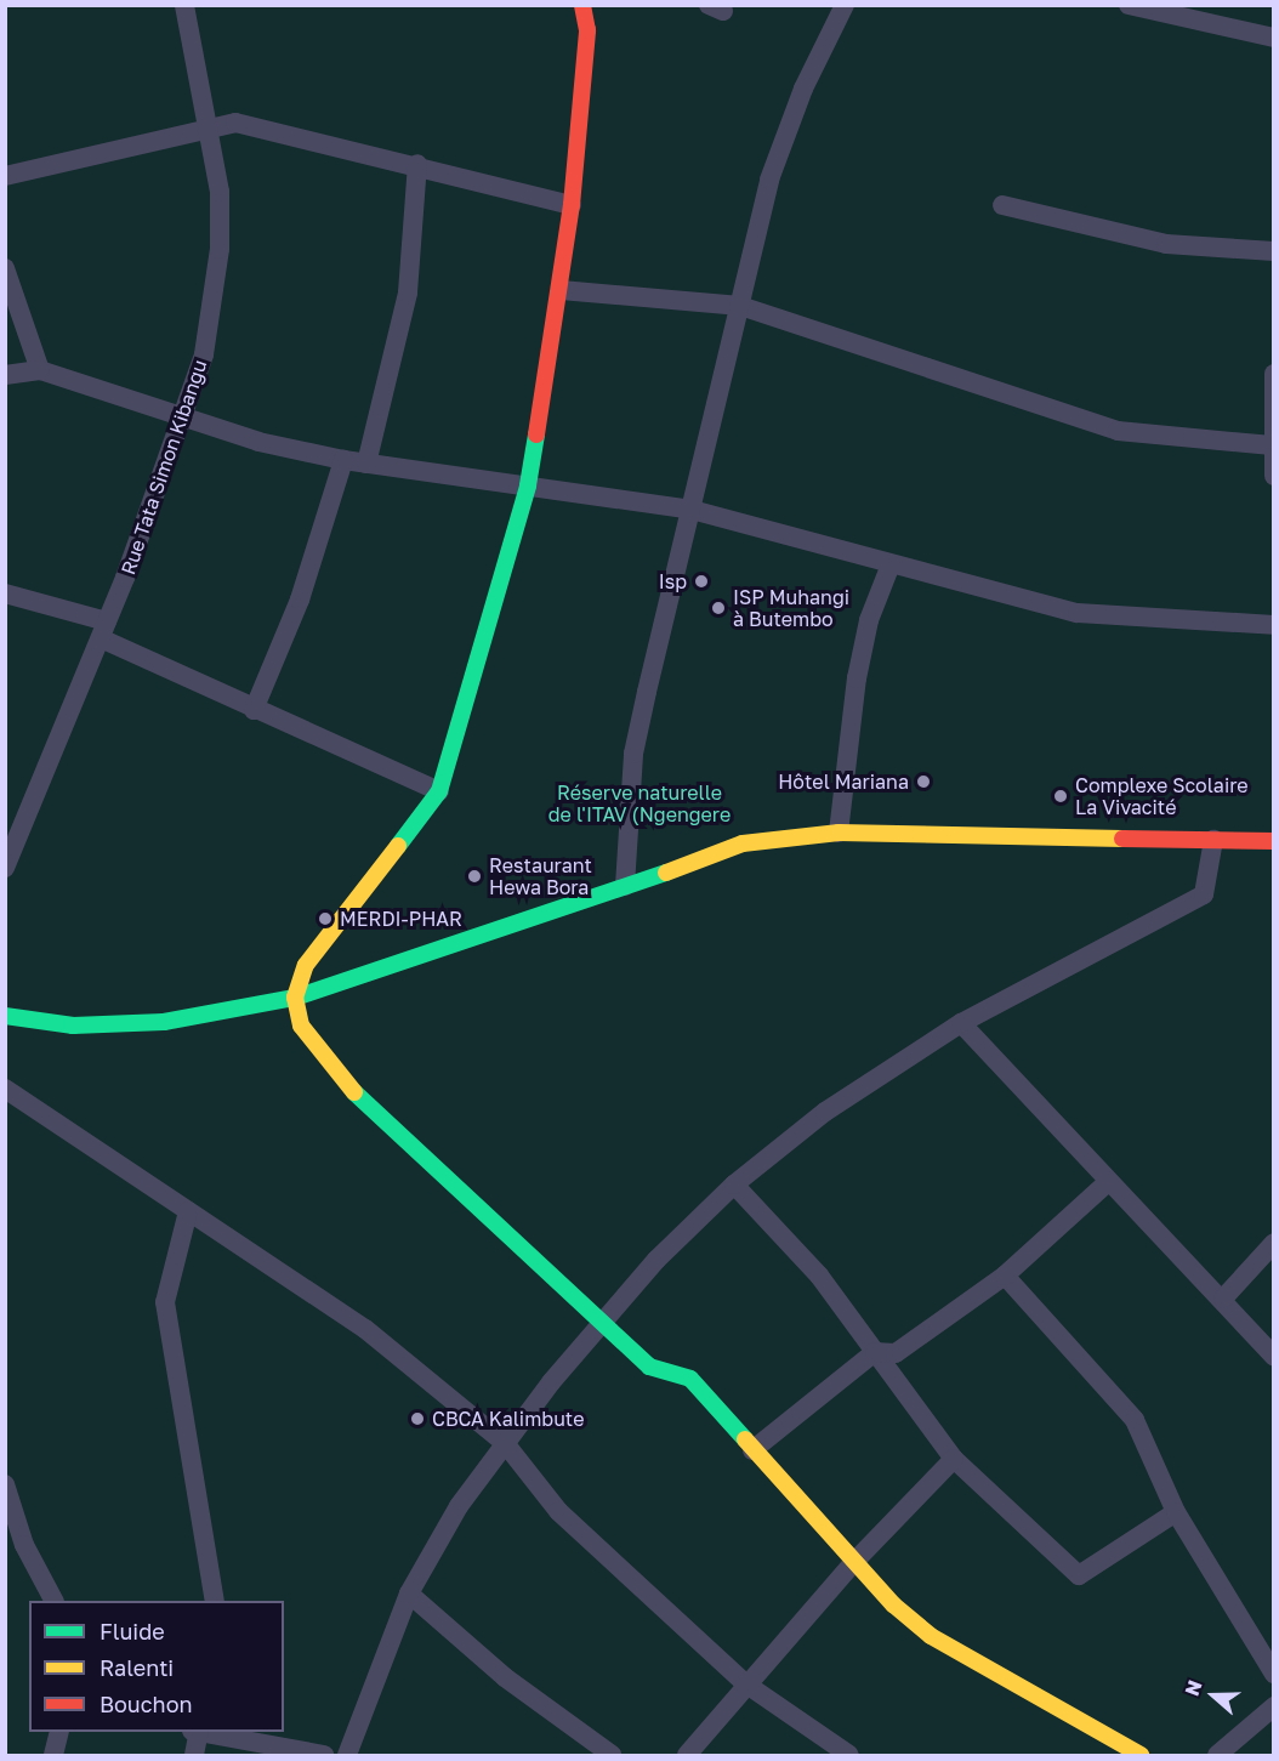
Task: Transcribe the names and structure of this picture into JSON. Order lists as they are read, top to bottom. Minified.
{"streets":{"street":["Rue Tata Simon Kibangu"]},"parks":["Réserve naturelle de l'ITAV (Ngengere"],"places":["Isp","ISP Muhangi à Butembo","Hôtel Mariana","Complexe Scolaire La Vivacité","Restaurant Hewa Bora","MERDI-PHAR","CBCA Kalimbute"],"legend":["Fluide","Ralenti","Bouchon"],"north":"left"}
